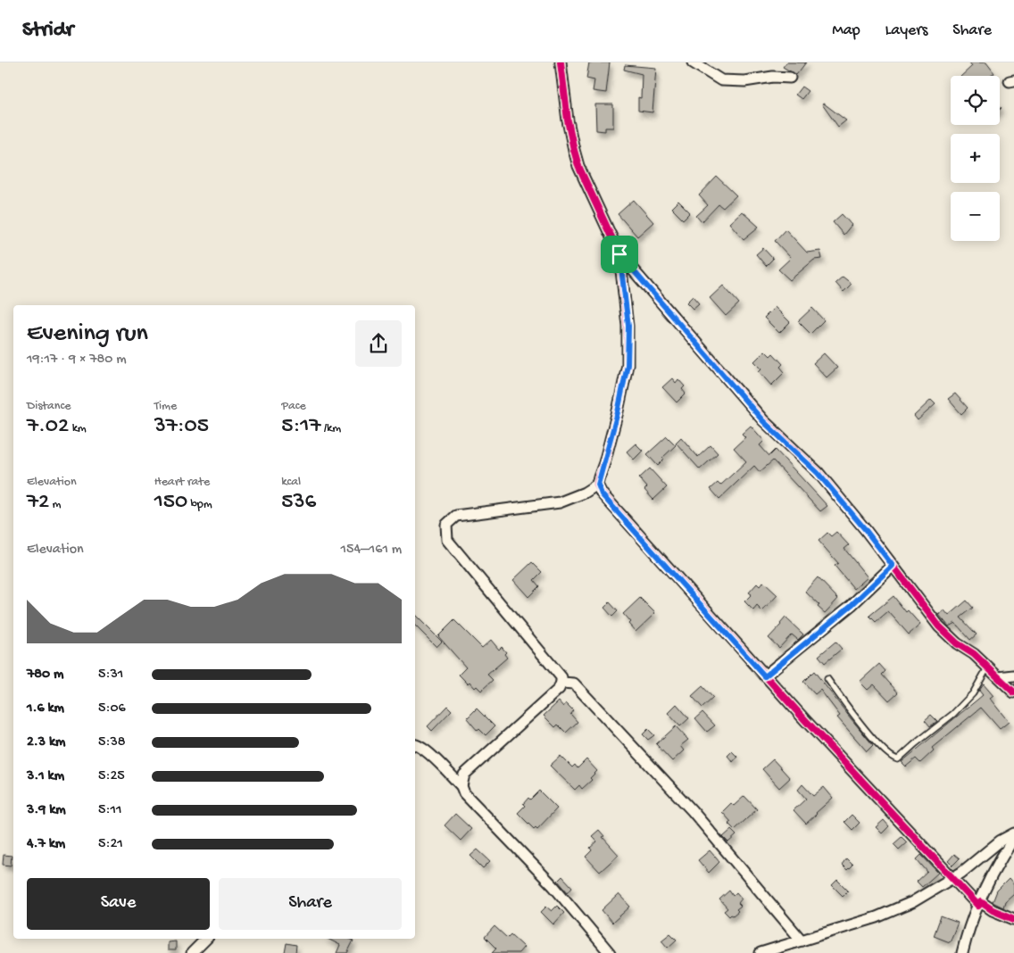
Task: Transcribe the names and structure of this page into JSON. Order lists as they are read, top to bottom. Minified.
{"page":{"header":"Stridr","nav":["Map","Layers","Share"],"map_buttons":["+","−"],"heading":["Evening run","19:17 · 9 × 780 m"],"stats":[["Distance","7.02 km"],["Time","37:05"],["Pace","5:17 /km"],["Elevation","72 m"],["Heart rate","150 bpm"],["kcal","536"]],"chart":["Elevation","154–161 m"],"list":[{"name":"780 m","note":"5:31"},{"name":"1.6 km","note":"5:06"},{"name":"2.3 km","note":"5:38"},{"name":"3.1 km","note":"5:25"},{"name":"3.9 km","note":"5:11"},{"name":"4.7 km","note":"5:21"}],"buttons":["Save","Share"]}}
